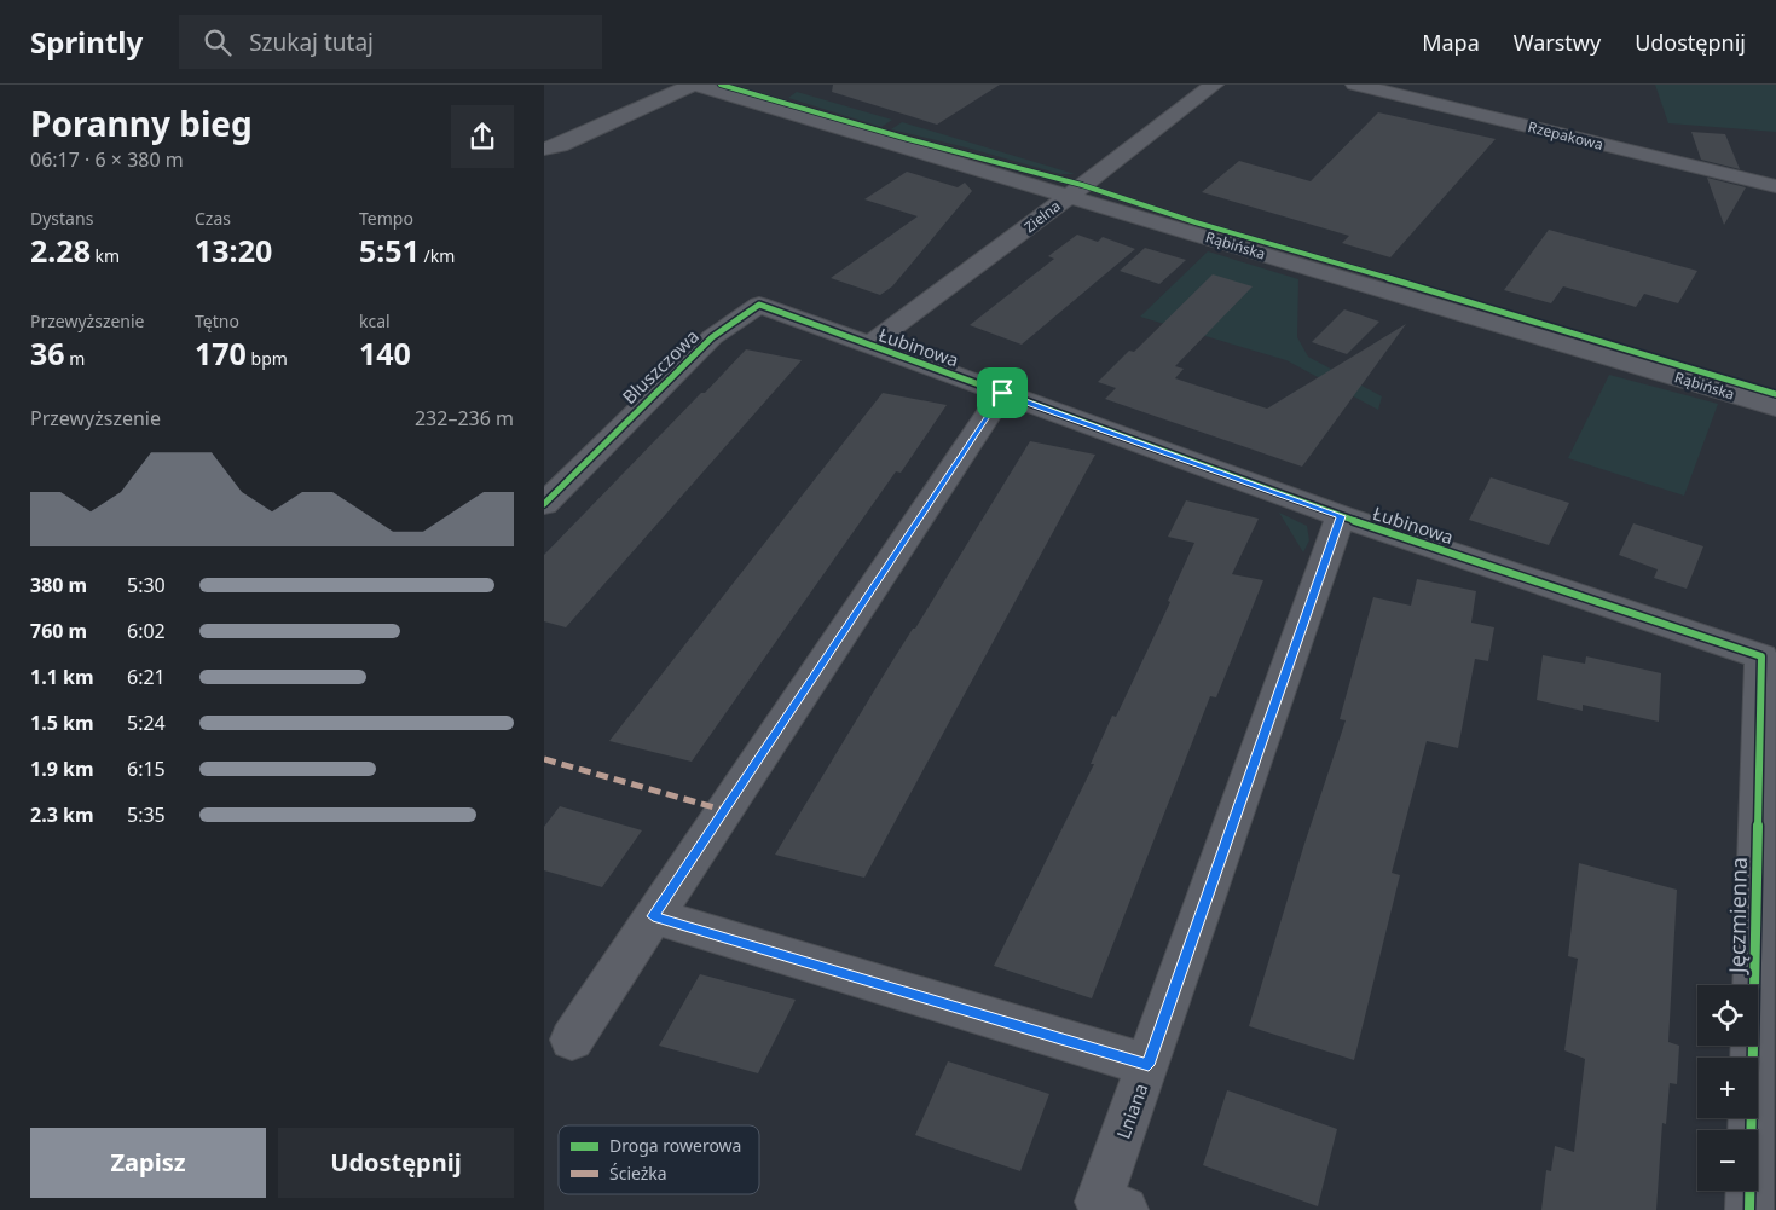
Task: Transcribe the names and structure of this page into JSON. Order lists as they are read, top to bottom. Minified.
{"streets":{"street":["Rzepakowa","Zielna","Rąbińska","Łubinowa","Bluszczowa","Jęczmienna","Lniana"]},"crossings":[["Zielna","Rąbińska"],["Zielna","Łubinowa"],["Łubinowa","Bluszczowa"],["Łubinowa","Jęczmienna"],["Łubinowa","Lniana"]],"legend":["Droga rowerowa","Ścieżka"],"page":{"header":"Sprintly","search":"Szukaj tutaj","nav":["Mapa","Warstwy","Udostępnij"],"heading":["Poranny bieg","06:17 · 6 × 380 m"],"stats":[["Dystans","2.28 km"],["Czas","13:20"],["Tempo","5:51 /km"],["Przewyższenie","36 m"],["Tętno","170 bpm"],["kcal","140"]],"chart":["Przewyższenie","232–236 m"],"list":[{"name":"380 m","note":"5:30"},{"name":"760 m","note":"6:02"},{"name":"1.1 km","note":"6:21"},{"name":"1.5 km","note":"5:24"},{"name":"1.9 km","note":"6:15"},{"name":"2.3 km","note":"5:35"}],"map_buttons":["+","−"],"buttons":["Zapisz","Udostępnij"]}}
